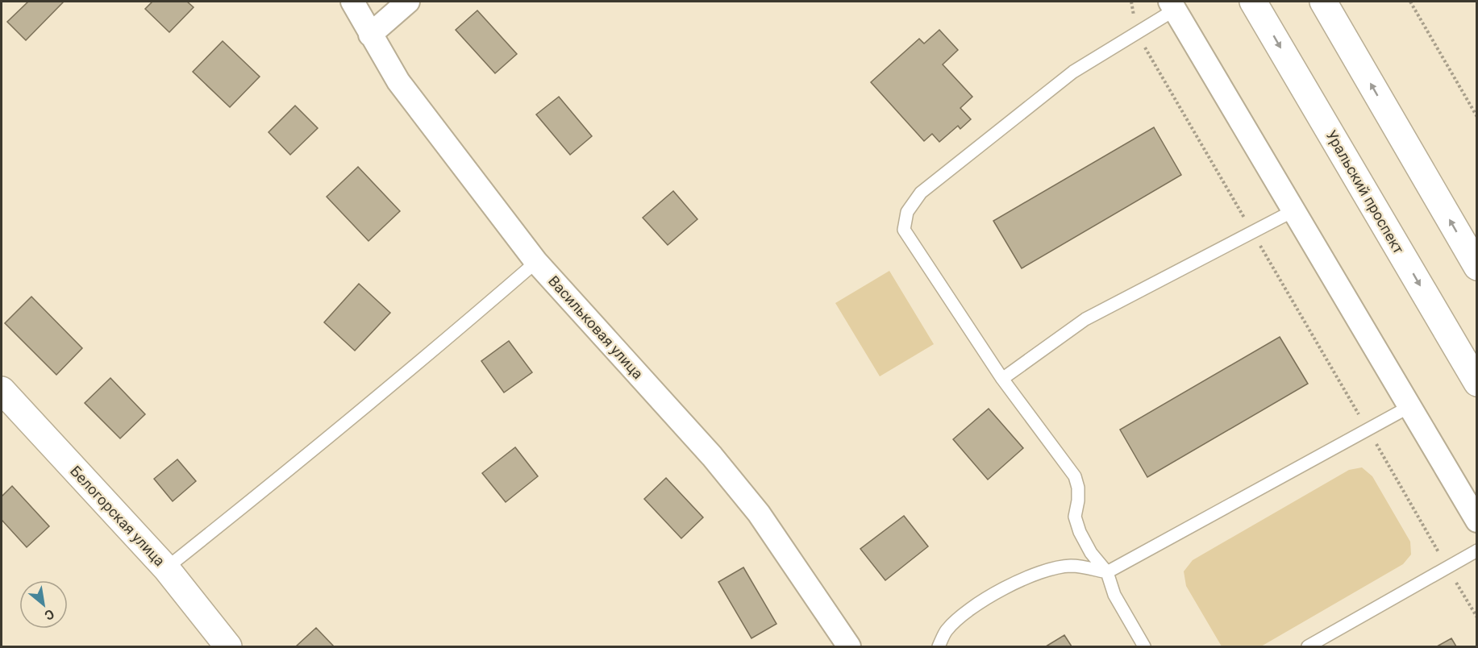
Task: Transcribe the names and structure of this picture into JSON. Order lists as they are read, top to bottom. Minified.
{"streets":{"main road":["Уральский проспект","Белогорская улица"],"street":["Васильковая улица"]},"north":"bottom right"}
